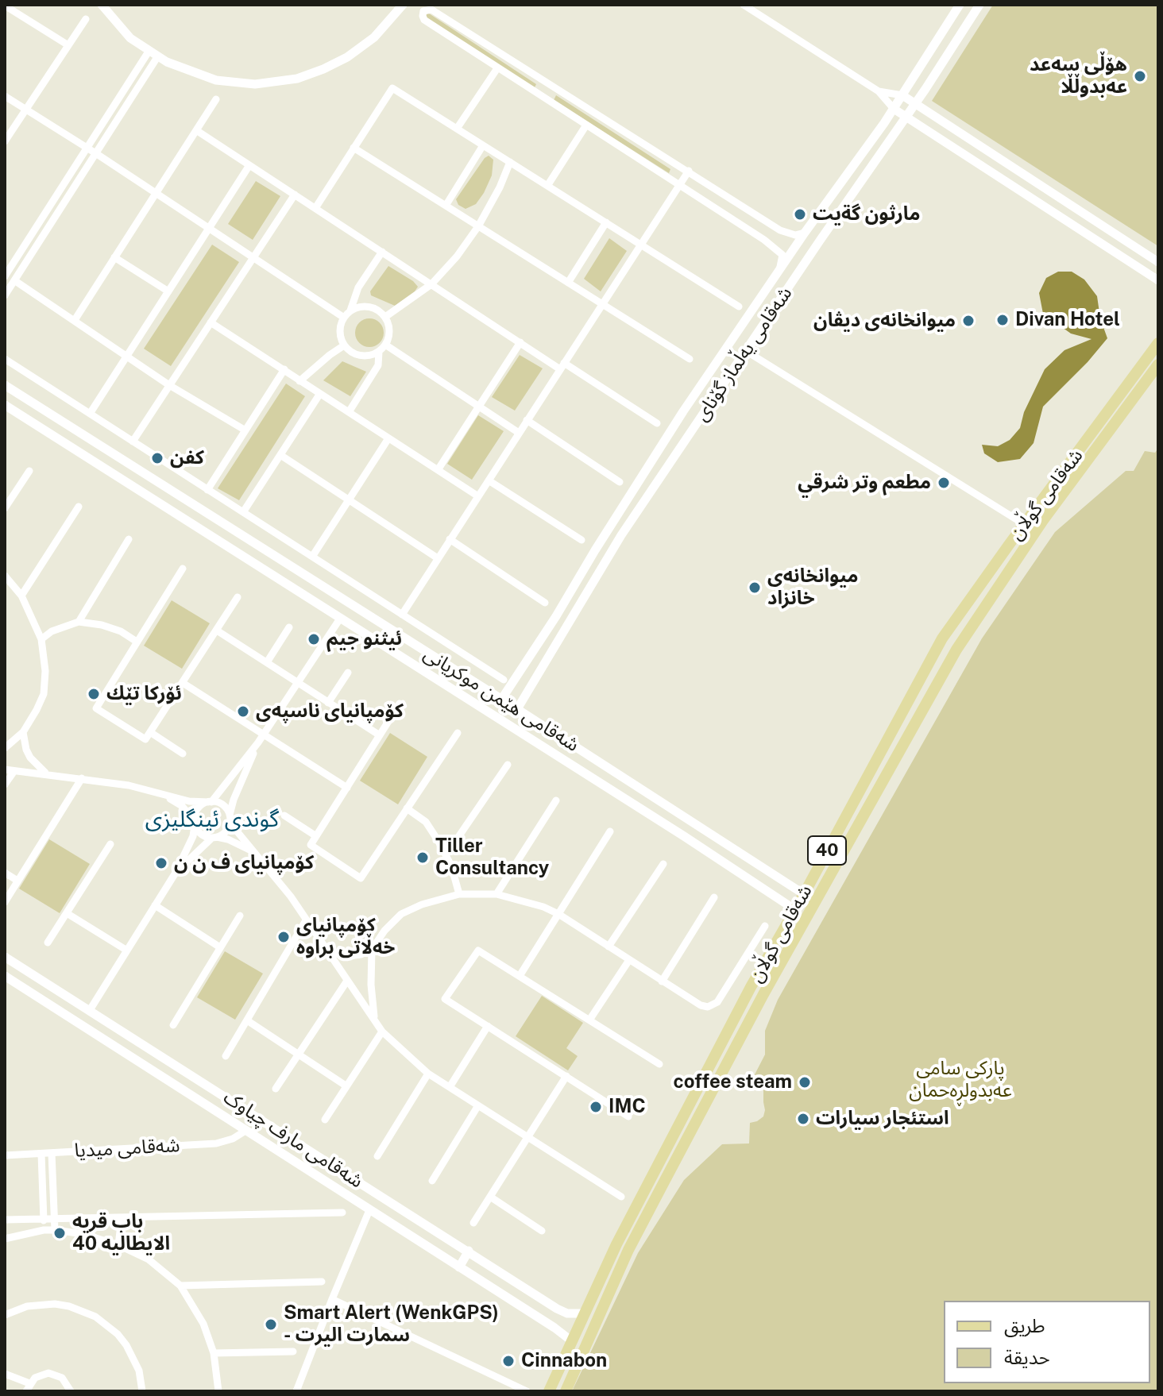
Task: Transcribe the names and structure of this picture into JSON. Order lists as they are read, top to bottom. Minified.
{"streets":{"main road":["شەقامی گوڵان","40"],"street":["شەقامی یەڵماز گۆنای","شەقامی هێمن موکریانی","شەقامی مارف چیاوک","شەقامی میدیا"]},"crossings":[["شەقامی یەڵماز گۆنای","شەقامی هێمن موکریانی"],["شەقامی گوڵان","شەقامی هێمن موکریانی"],["شەقامی گوڵان","شەقامی مارف چیاوک"],["شەقامی مارف چیاوک","شەقامی میدیا"]],"districts":["گوندی ئینگلیزی"],"parks":["پارکی سامی عەبدولڕەحمان"],"places":["ھۆڵی سەعد عەبدوڵڵا","مارثون گةيت","Divan Hotel","میوانخانەی دیڤان","كفن","مطعم وتر شرقي","میوانخانەی خانزاد","ئيثنو جيم","ئۆركا تێك","کۆمپانیای ناسپەی","Tiller Consultancy","كۆمپانیای ف ن ن","کۆمپانیای خەڵاتی براوە","coffee steam","IMC","استئجار سيارات","باب قريه الايطاليه 40","Smart Alert (WenkGPS) - سمارت اليرت","Cinnabon"],"legend":["طريق","حديقة"]}
